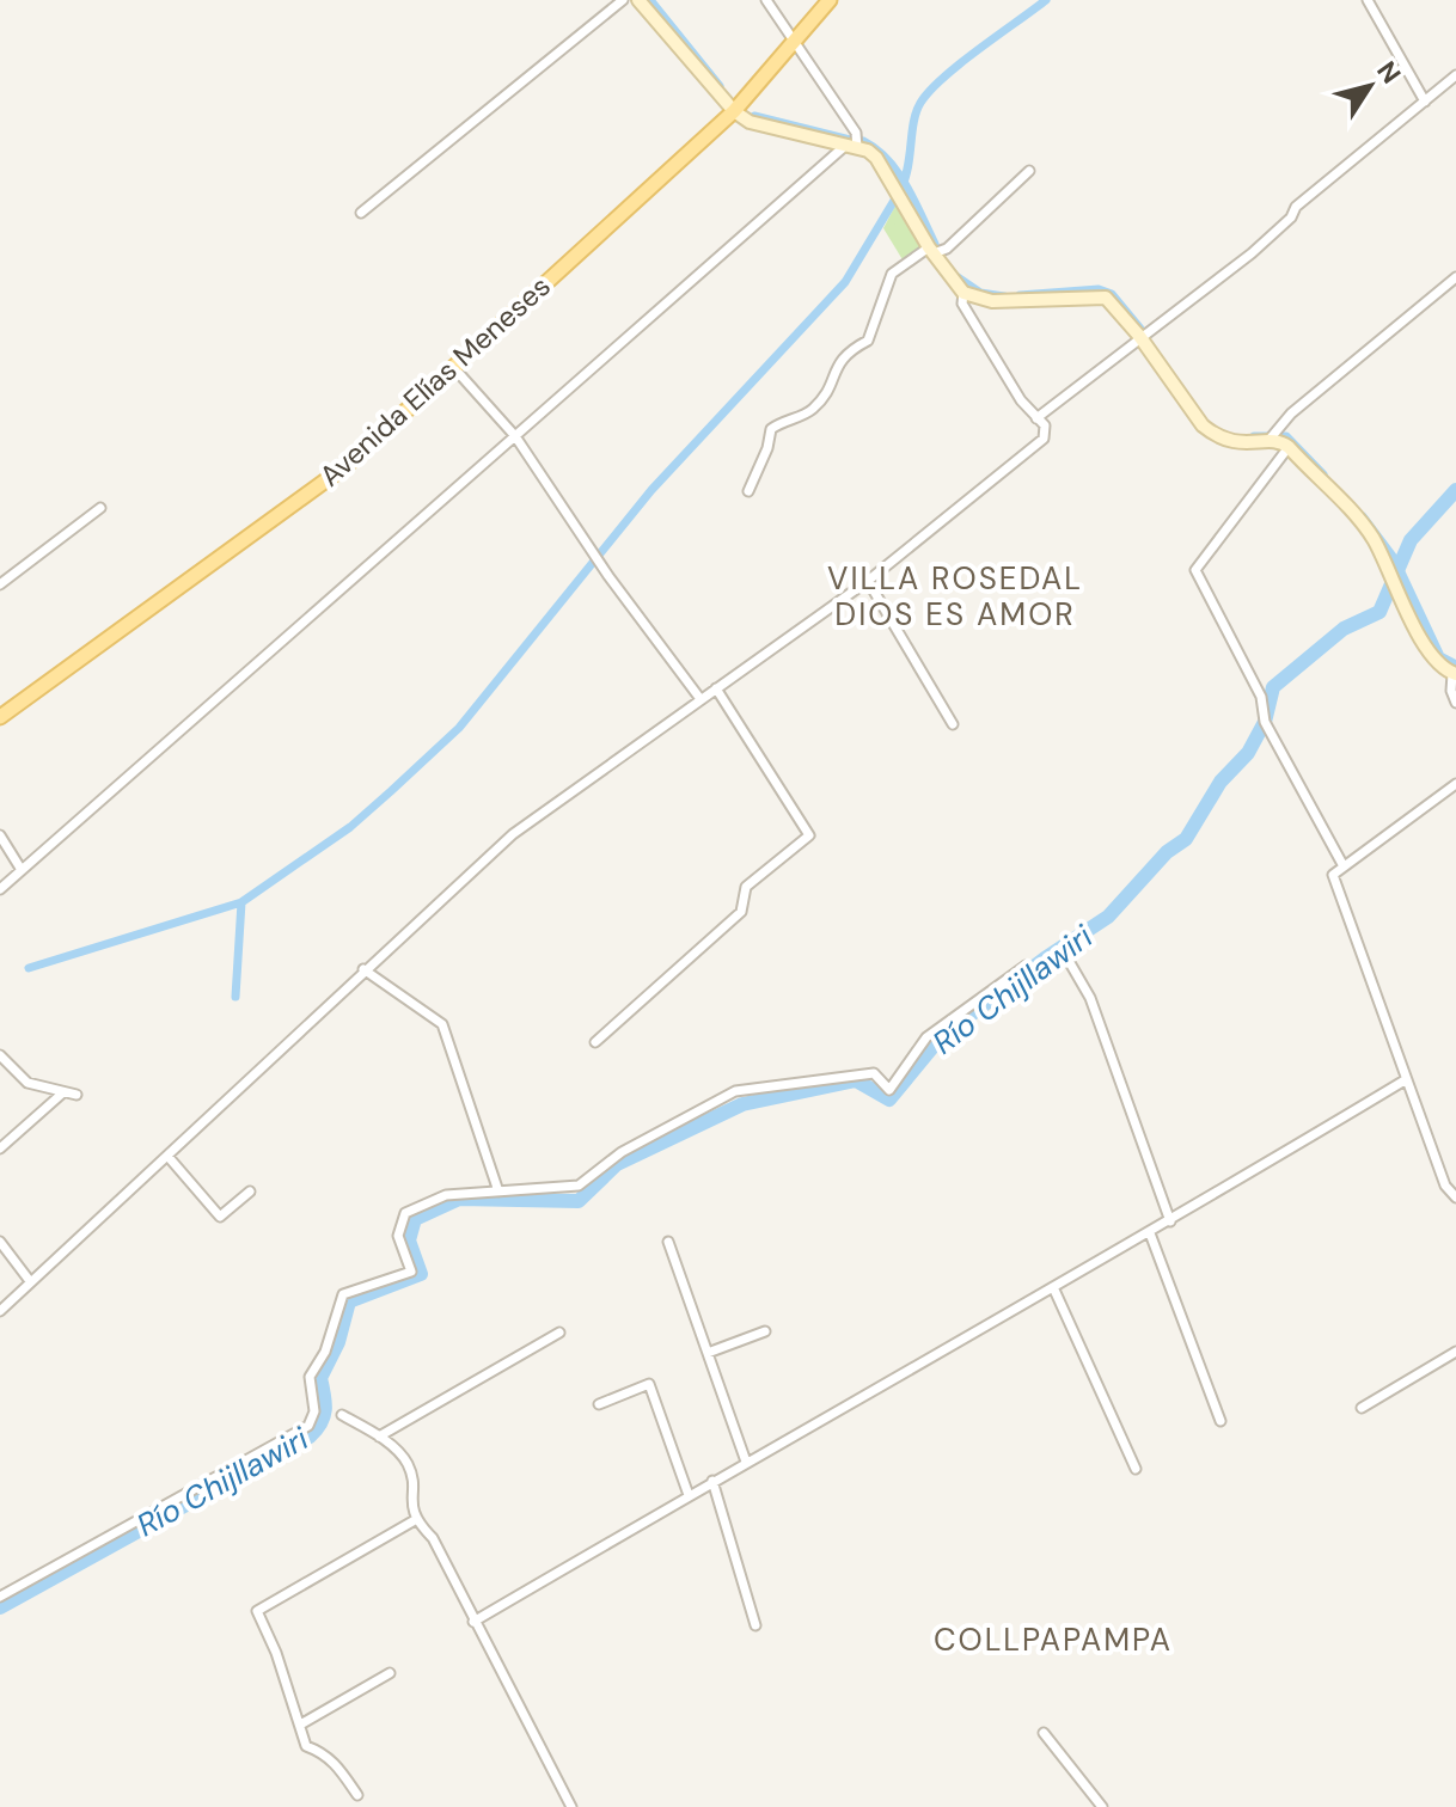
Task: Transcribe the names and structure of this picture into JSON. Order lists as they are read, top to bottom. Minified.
{"streets":{"main road":["Avenida Elías Meneses"]},"districts":["VILLA ROSEDAL DIOS ES AMOR","COLLPAPAMPA"],"water":["Río Chijllawiri"],"north":"top right"}
